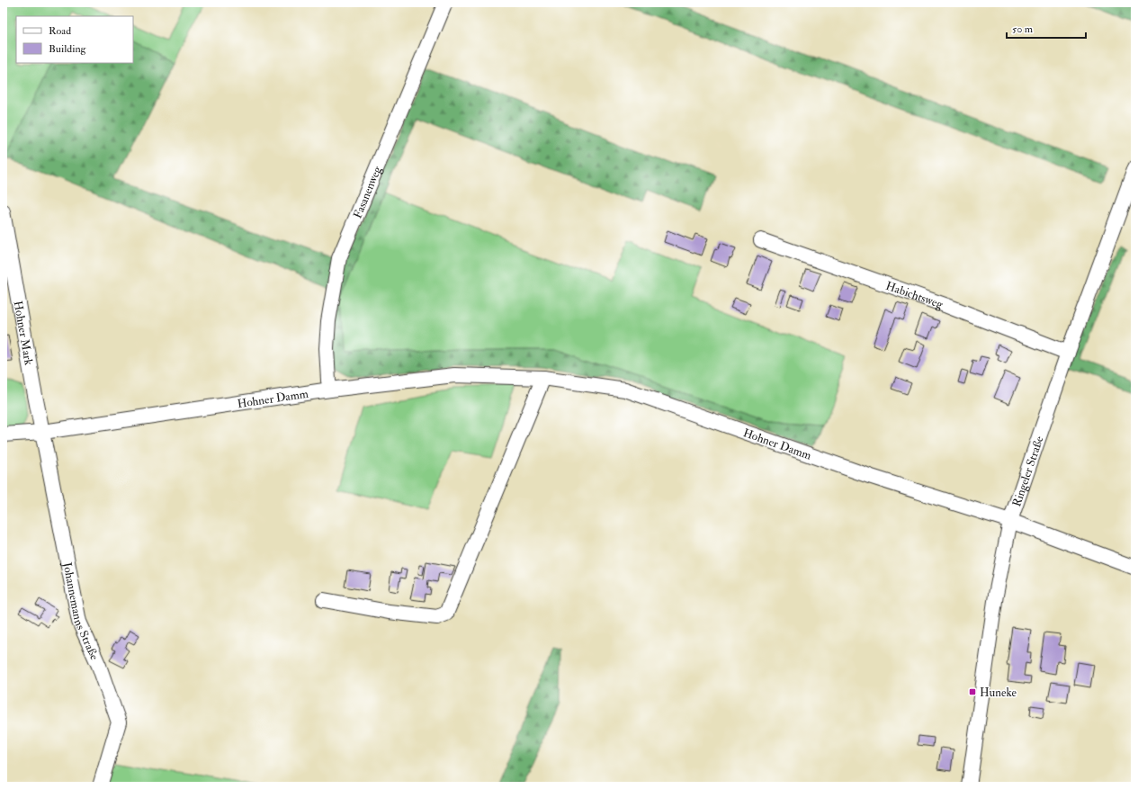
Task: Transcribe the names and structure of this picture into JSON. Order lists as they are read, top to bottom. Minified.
{"streets":{"street":["Fasanenweg","Habichtsweg","Hohner Mark","Hohner Damm","Ringeler Straße","Johannemanns Straße"]},"crossings":[["Fasanenweg","Hohner Damm"],["Habichtsweg","Ringeler Straße"],["Hohner Mark","Hohner Damm"],["Hohner Mark","Johannemanns Straße"],["Hohner Damm","Ringeler Straße"],["Hohner Damm","Johannemanns Straße"]],"places":{"transit":["Huneke"]},"legend":["Road","Building"],"scale_bar":"50 m"}
